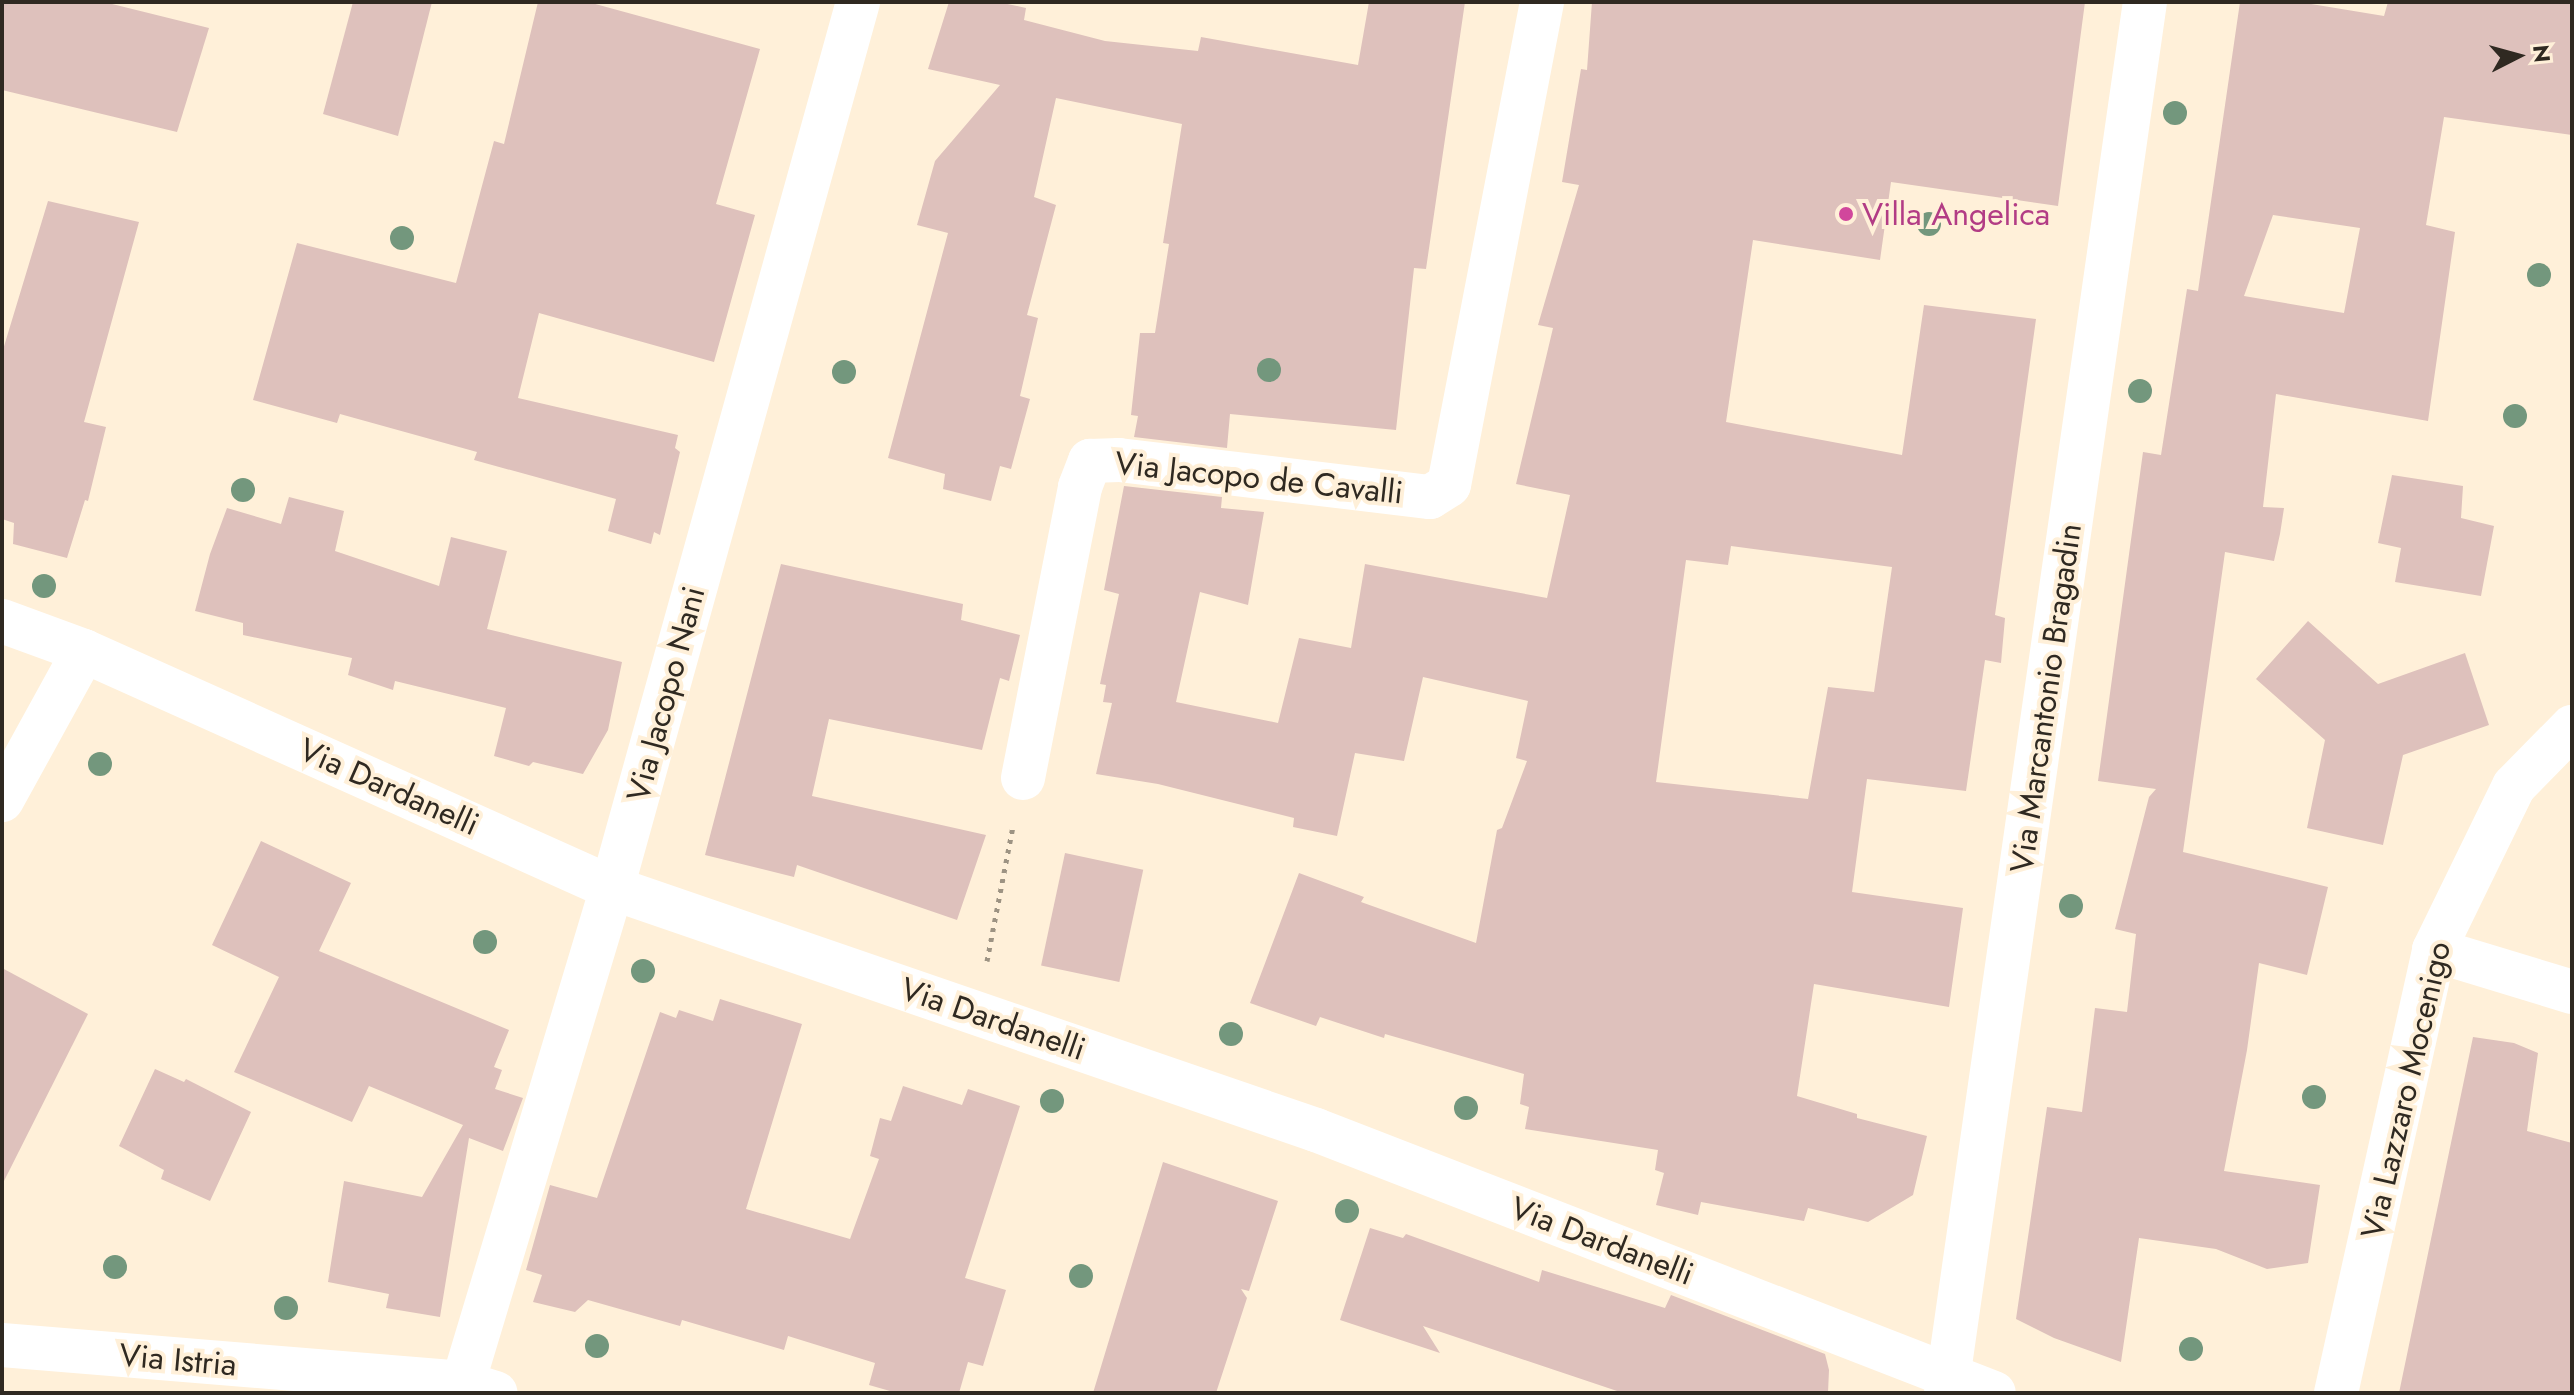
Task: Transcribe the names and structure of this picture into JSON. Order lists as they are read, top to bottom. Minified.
{"streets":{"street":["Via Jacopo de Cavalli","Via Jacopo Nani","Via Marcantonio Bragadin","Via Dardanelli","Via Lazzaro Mocenigo","Via Istria"]},"crossings":[["Via Jacopo Nani","Via Dardanelli"],["Via Jacopo Nani","Via Istria"],["Via Marcantonio Bragadin","Via Dardanelli"]],"places":["Villa Angelica"],"north":"right"}
